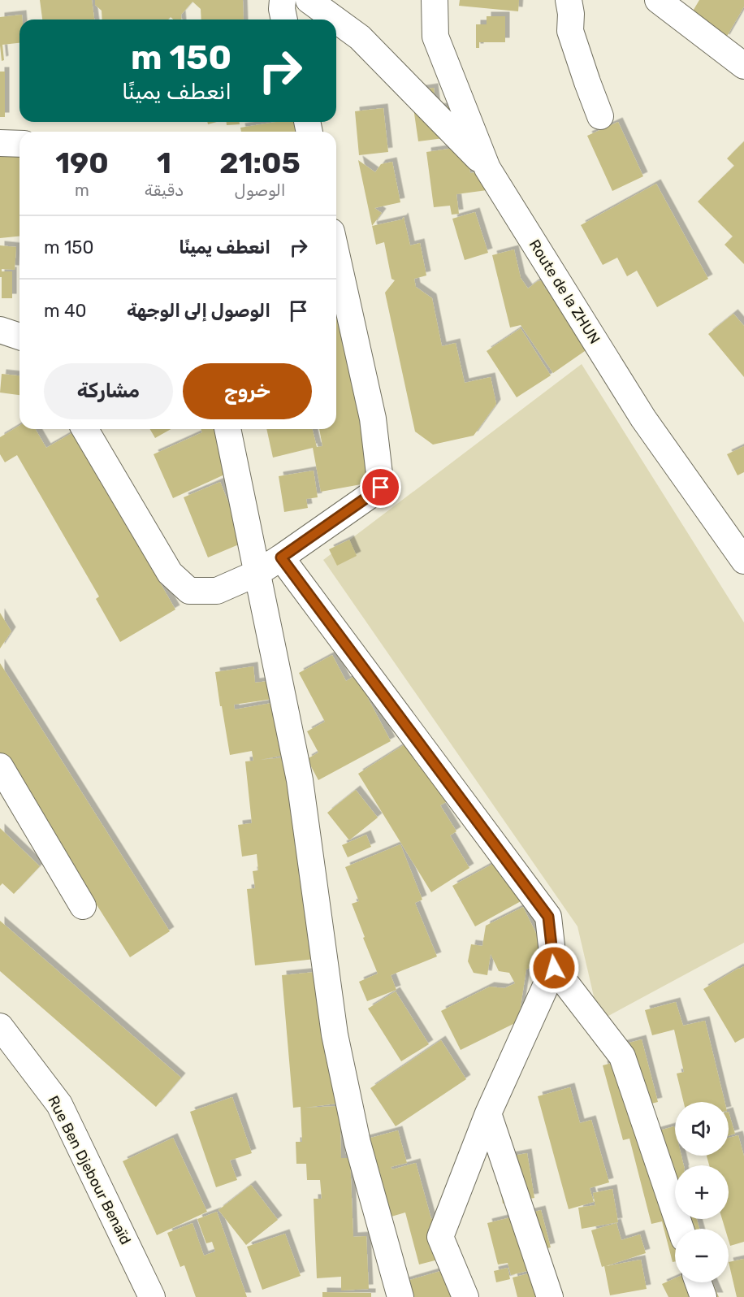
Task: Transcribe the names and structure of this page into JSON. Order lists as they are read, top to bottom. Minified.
{"streets":{"street":["Route de la ZHUN","Rue Ben Djebour Benaïd"]},"page":{"turn":["150 m","انعطف يمينًا"],"eta":["21:05","الوصول","1","دقيقة","190","m"],"list":[{"name":"انعطف يمينًا","value":"150 m"},{"name":"الوصول إلى الوجهة","value":"40 m"}],"buttons":["خروج","مشاركة"],"map_buttons":["+","−"]}}
